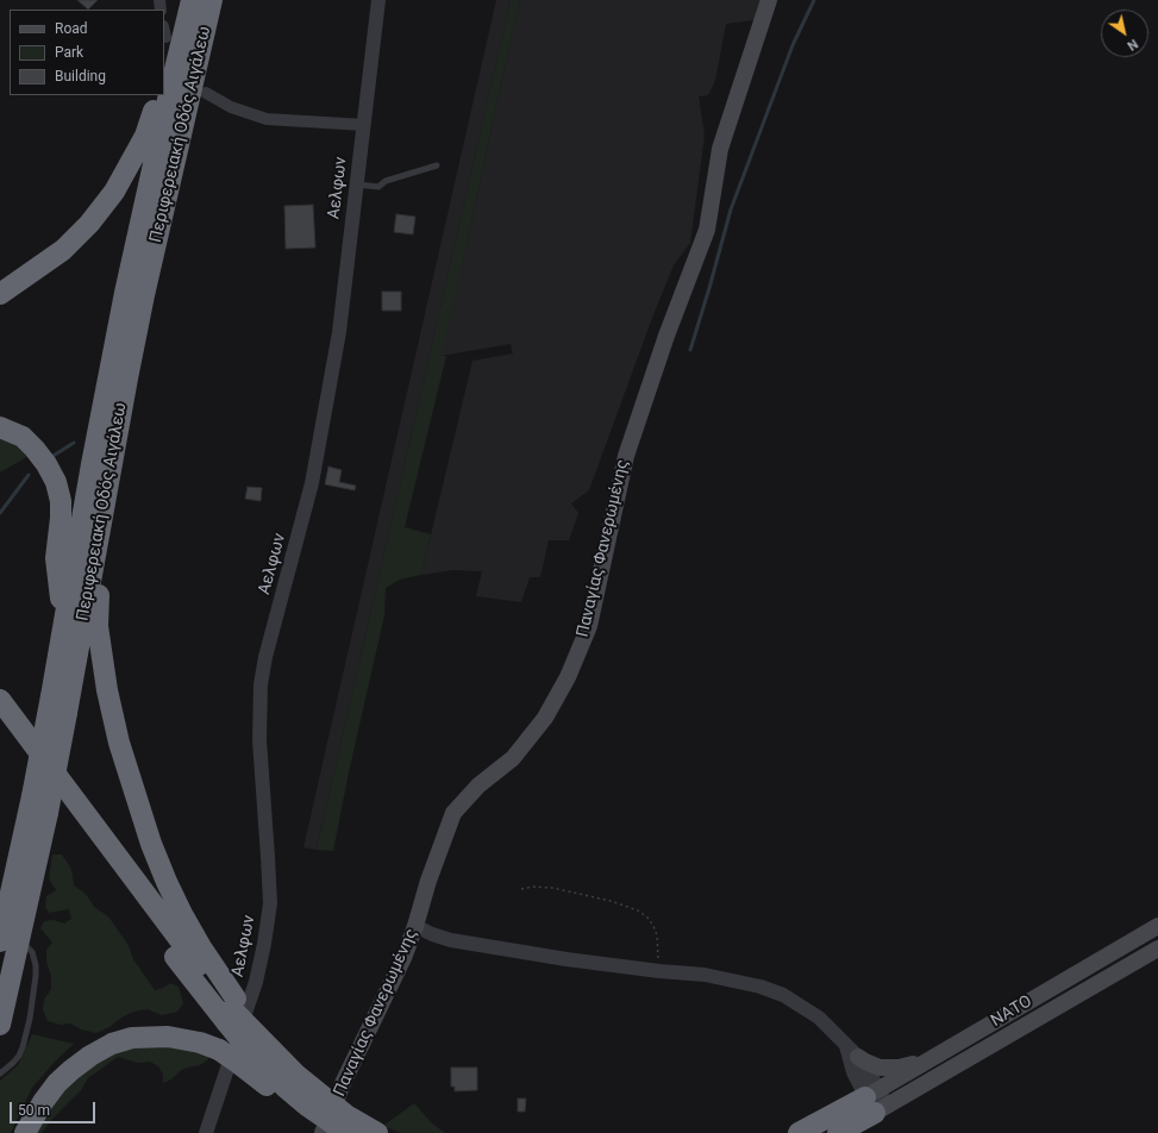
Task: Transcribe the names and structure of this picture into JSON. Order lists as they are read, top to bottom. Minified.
{"streets":{"highway":["Περιφερειακή Οδός Αιγάλεω"],"main road":["Παναγίας Φανερωμένης","ΝΑΤΟ"],"street":["Αελφων"]},"legend":["Road","Park","Building"],"scale_bar":"50 m","north":"bottom right"}
